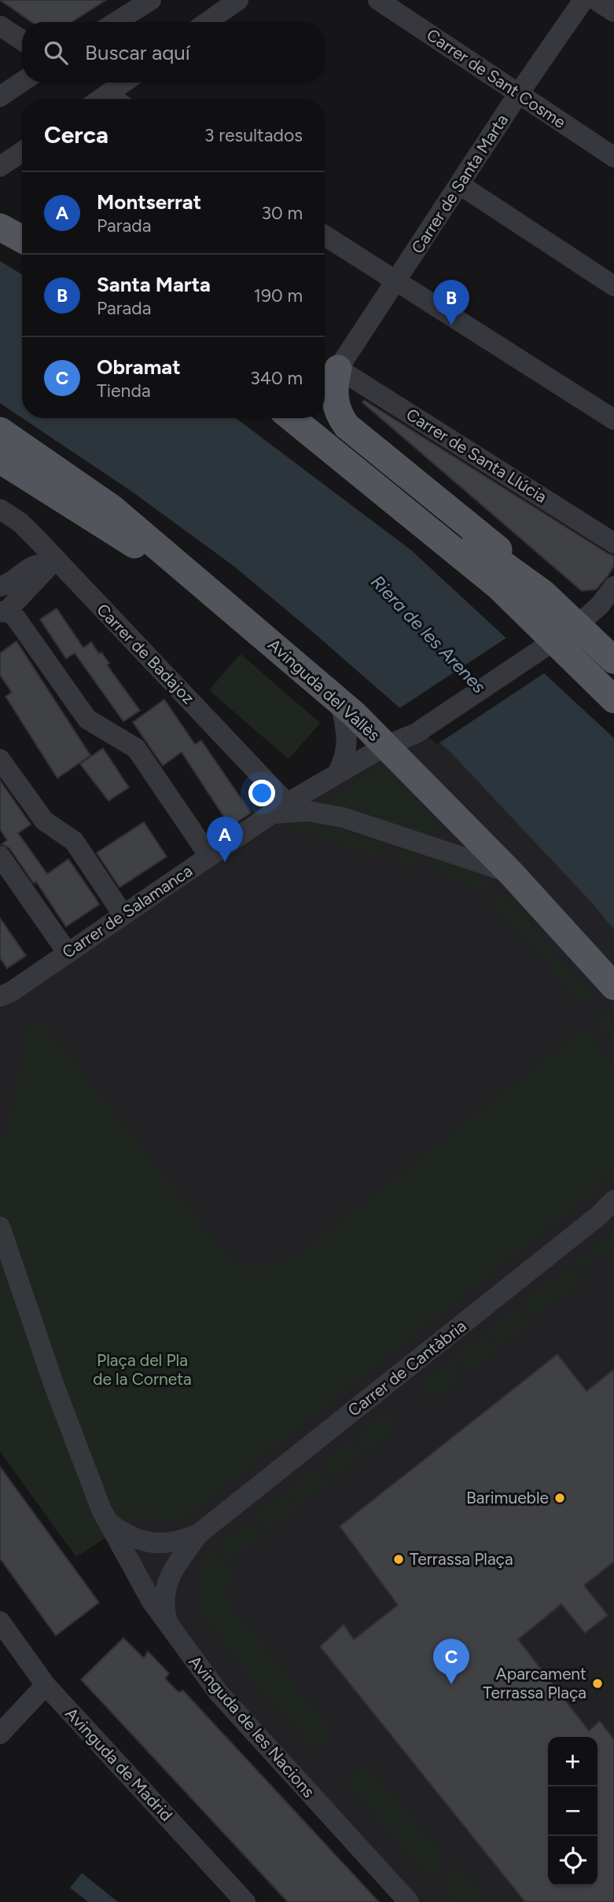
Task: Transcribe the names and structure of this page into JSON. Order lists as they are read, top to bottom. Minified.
{"streets":{"main road":["Avinguda del Vallès"],"street":["Carrer de Sant Cosme","Carrer de Santa Marta","Carrer de Santa Llúcia","Carrer de Badajoz","Carrer de Salamanca","Carrer de Cantàbria","Avinguda de les Nacions","Avinguda de Madrid"]},"crossings":[["Carrer de Sant Cosme","Carrer de Santa Marta"],["Carrer de Santa Marta","Carrer de Santa Llúcia"],["Carrer de Badajoz","Carrer de Salamanca"],["Avinguda del Vallès","Carrer de Salamanca"],["Carrer de Cantàbria","Avinguda de les Nacions"]],"water":["Riera de les Arenes"],"parks":["Plaça del Pla de la Corneta"],"places":["Barimueble","Terrassa Plaça","Aparcament Terrassa Plaça"],"page":{"search":"Buscar aquí","heading":["Cerca","3 resultados"],"list":[{"mark":"A","name":"Montserrat","note":"Parada","value":"30 m"},{"mark":"B","name":"Santa Marta","note":"Parada","value":"190 m"},{"mark":"C","name":"Obramat","note":"Tienda","value":"340 m"}],"pins":["B","A","C"],"map_buttons":["+","−"]}}
